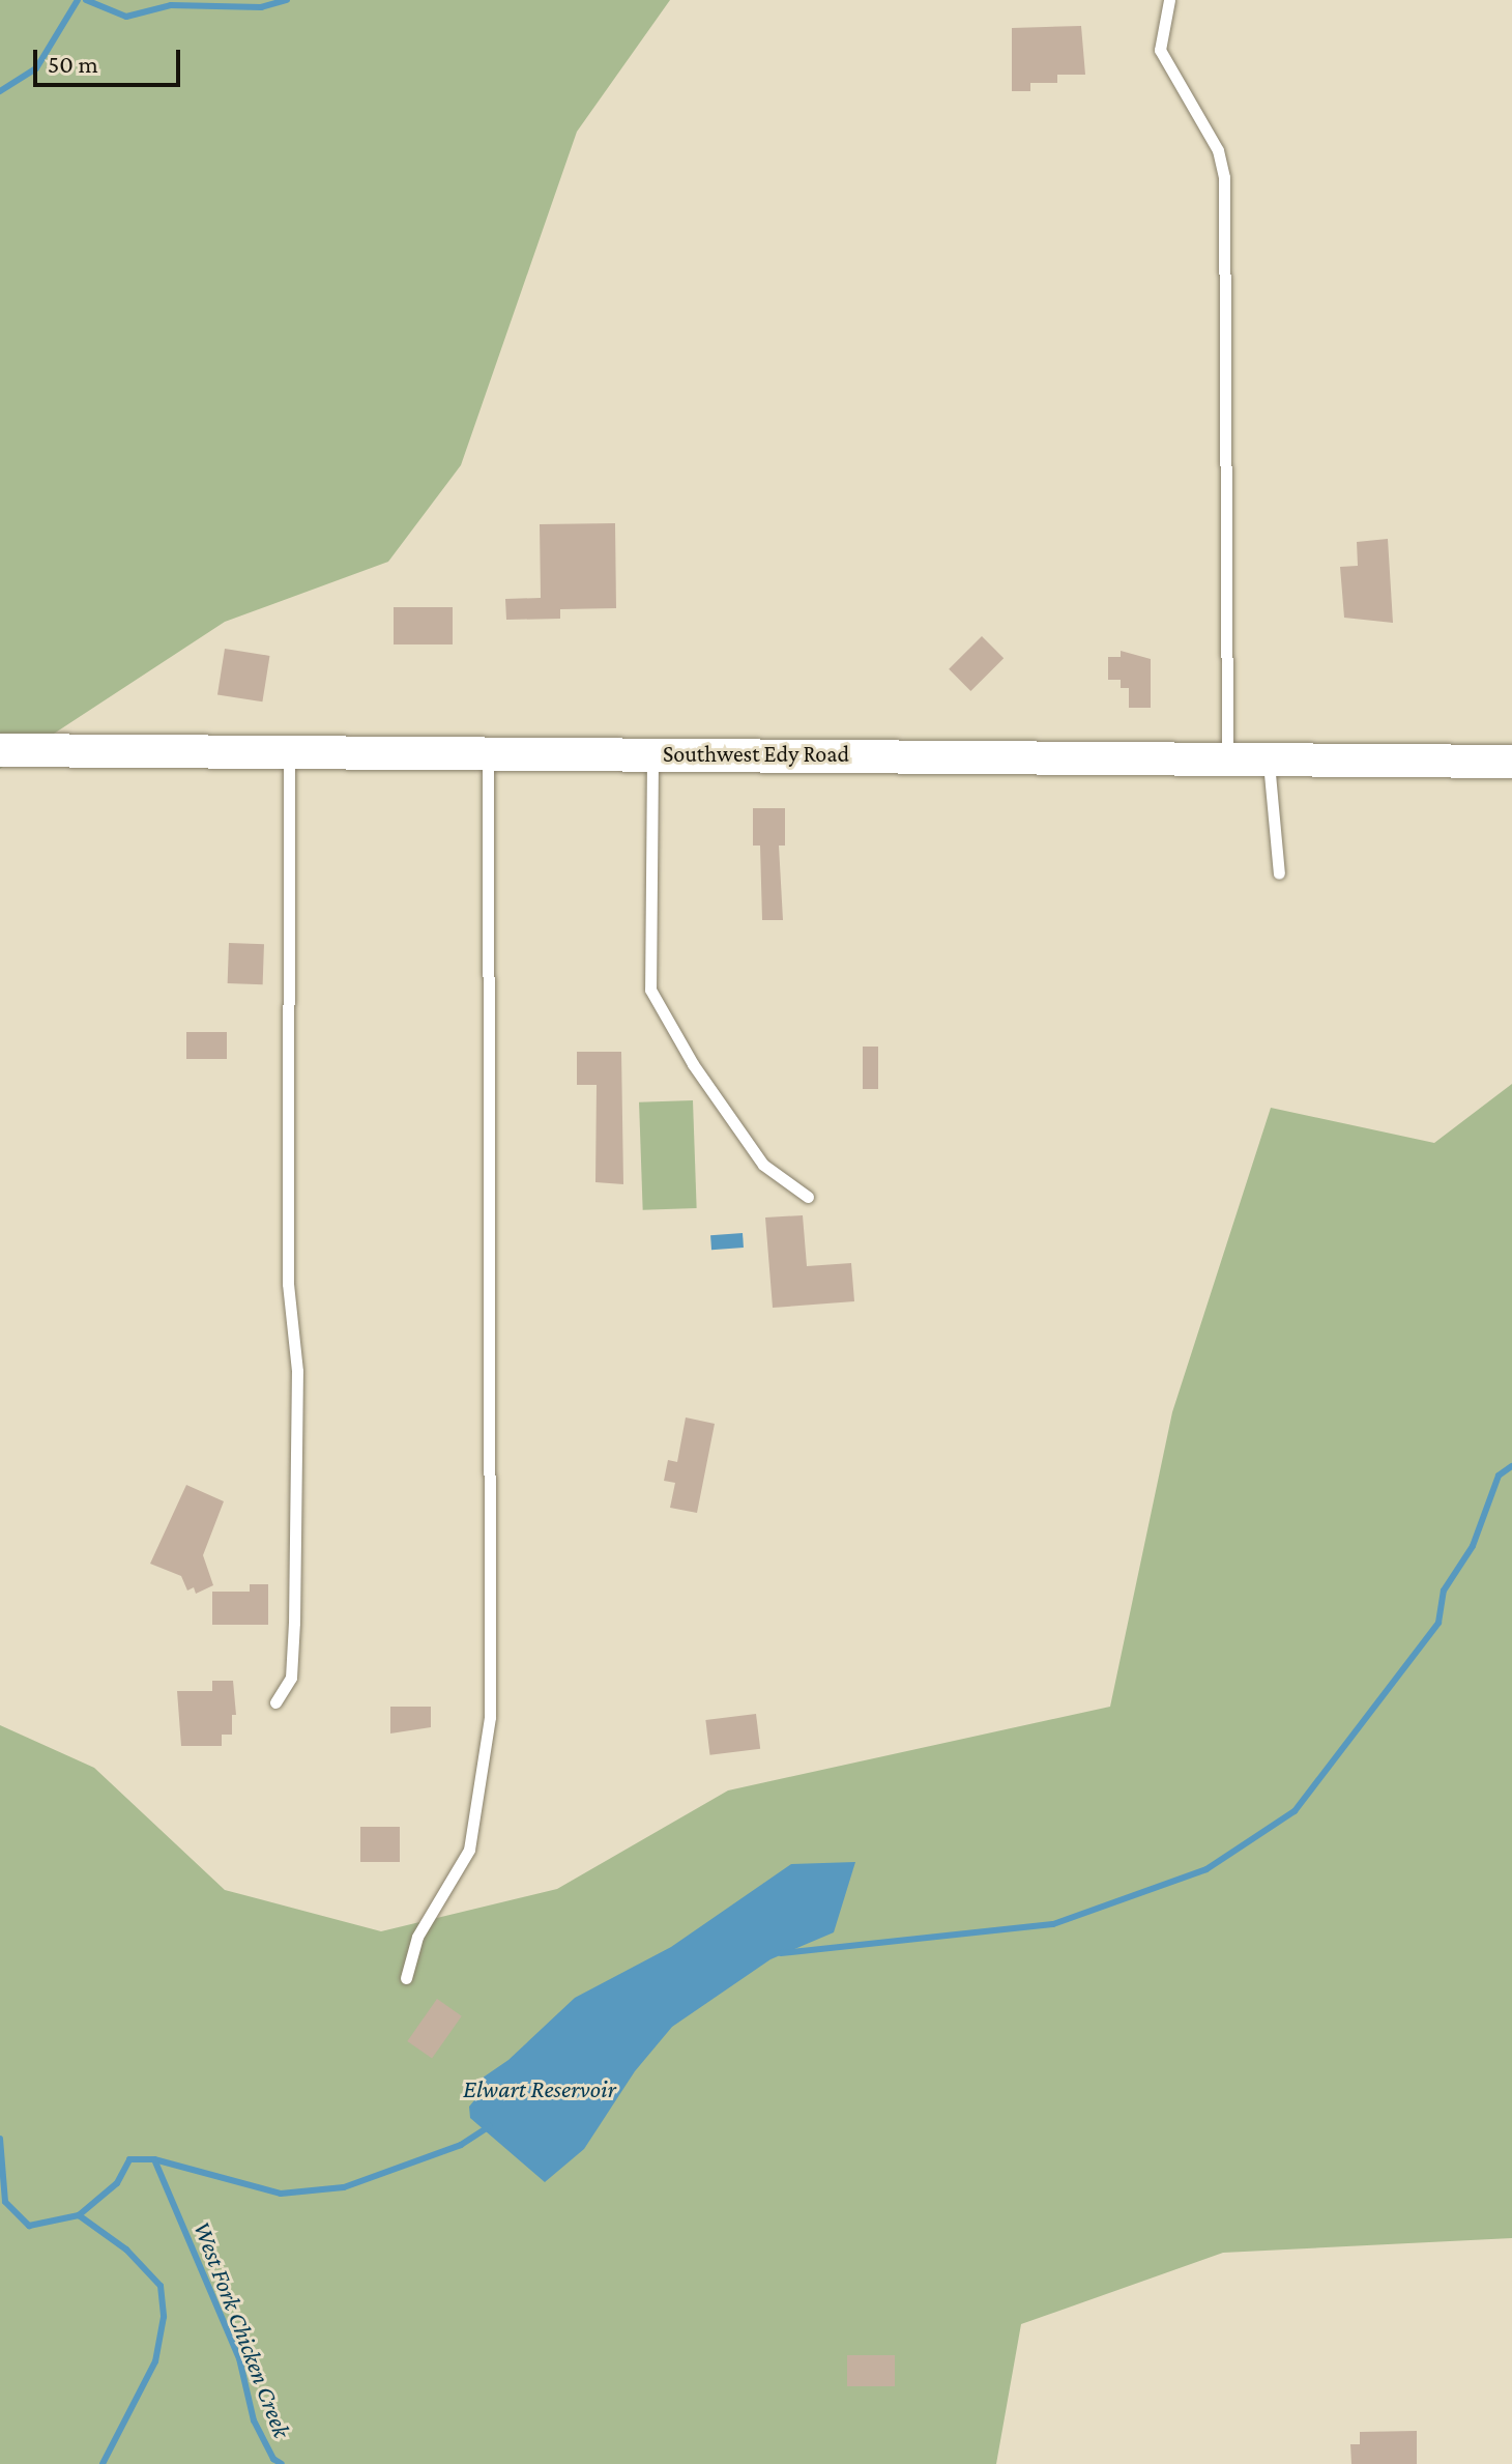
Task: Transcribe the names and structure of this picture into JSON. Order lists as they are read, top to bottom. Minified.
{"streets":{"street":["Southwest Edy Road"]},"water":["Elwart Reservoir","West Fork Chicken Creek"],"scale_bar":"50 m"}
